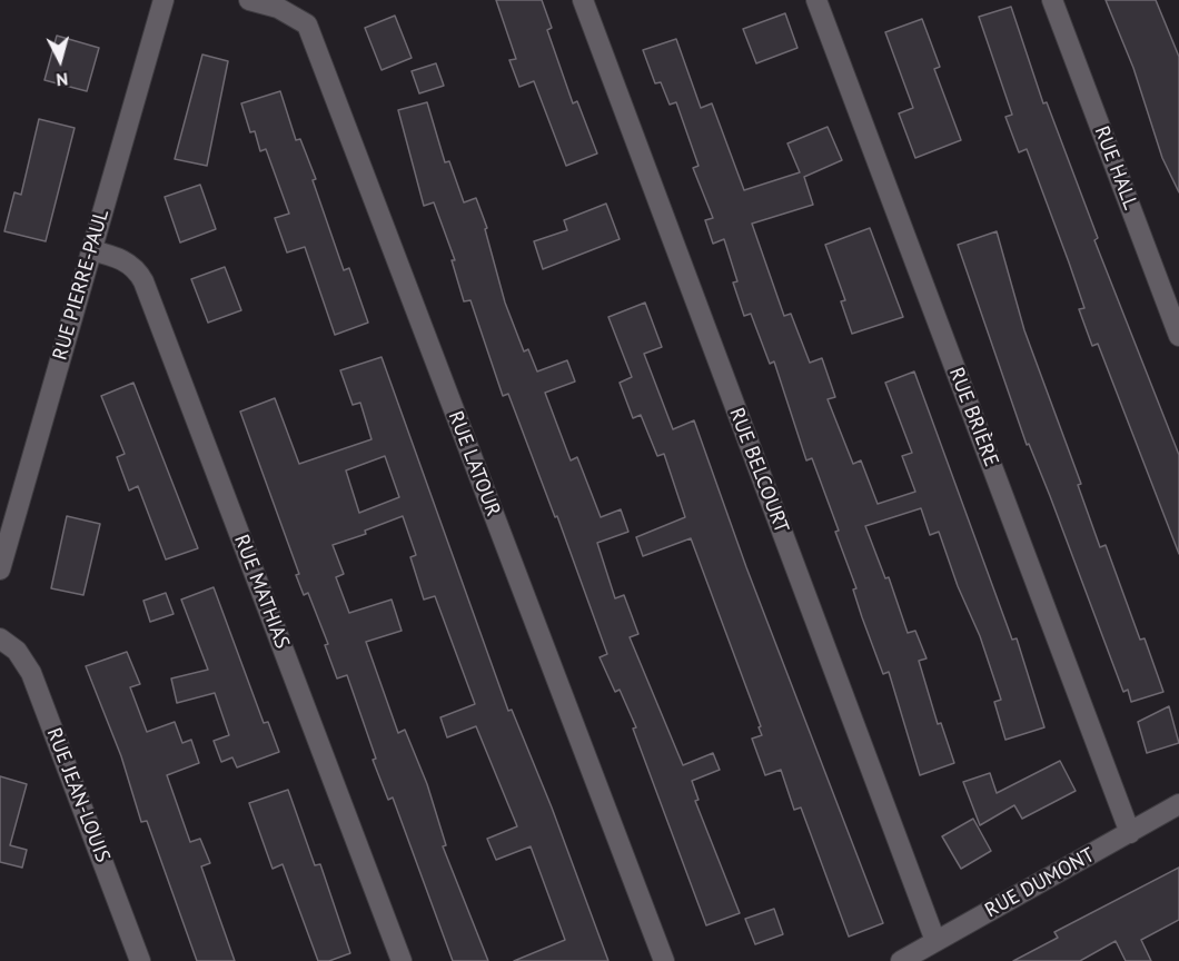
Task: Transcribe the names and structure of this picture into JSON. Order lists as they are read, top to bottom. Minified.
{"streets":{"street":["RUE HALL","RUE PIERRE-PAUL","RUE BRIÈRE","RUE LATOUR","RUE BELCOURT","RUE MATHIAS","RUE JEAN-LOUIS","RUE DUMONT"]},"crossings":[["RUE PIERRE-PAUL","RUE MATHIAS"],["RUE BRIÈRE","RUE DUMONT"],["RUE BELCOURT","RUE DUMONT"]],"north":"bottom"}
